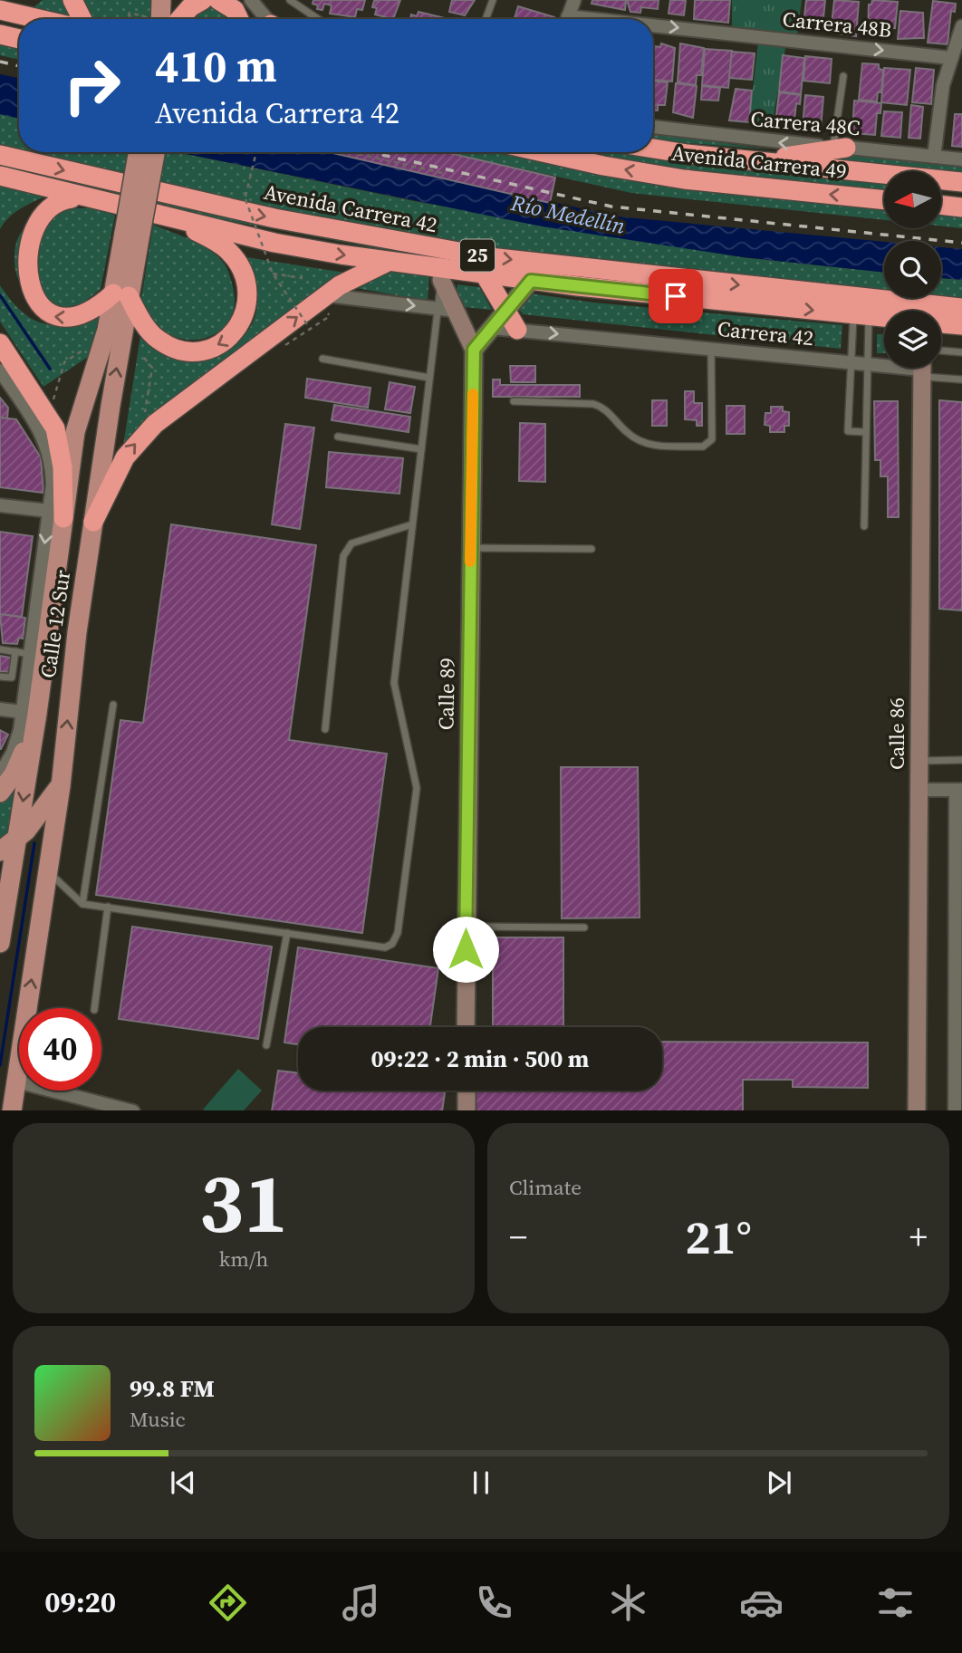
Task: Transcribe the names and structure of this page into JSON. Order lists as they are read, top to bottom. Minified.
{"streets":{"highway":["Avenida Carrera 49","Avenida Carrera 42","25"],"main road":["Calle 12 Sur"],"street":["Carrera 48B","Carrera 48C","Carrera 42","Calle 89","Calle 86"]},"crossings":[["Avenida Carrera 42","Calle 89"]],"one_way":["Carrera 48B","Carrera 48C","Carrera 42"],"water":["Río Medellín"],"north":"left","page":{"turn":["410 m","Avenida Carrera 42"],"limit":"40","trip":"09:22 · 2 min · 500 m","tile":[["31","km/h"],"Climate"],"heat":["−","21°","+"],"song":["99.8 FM","Music"],"tabs":"09:20"}}
